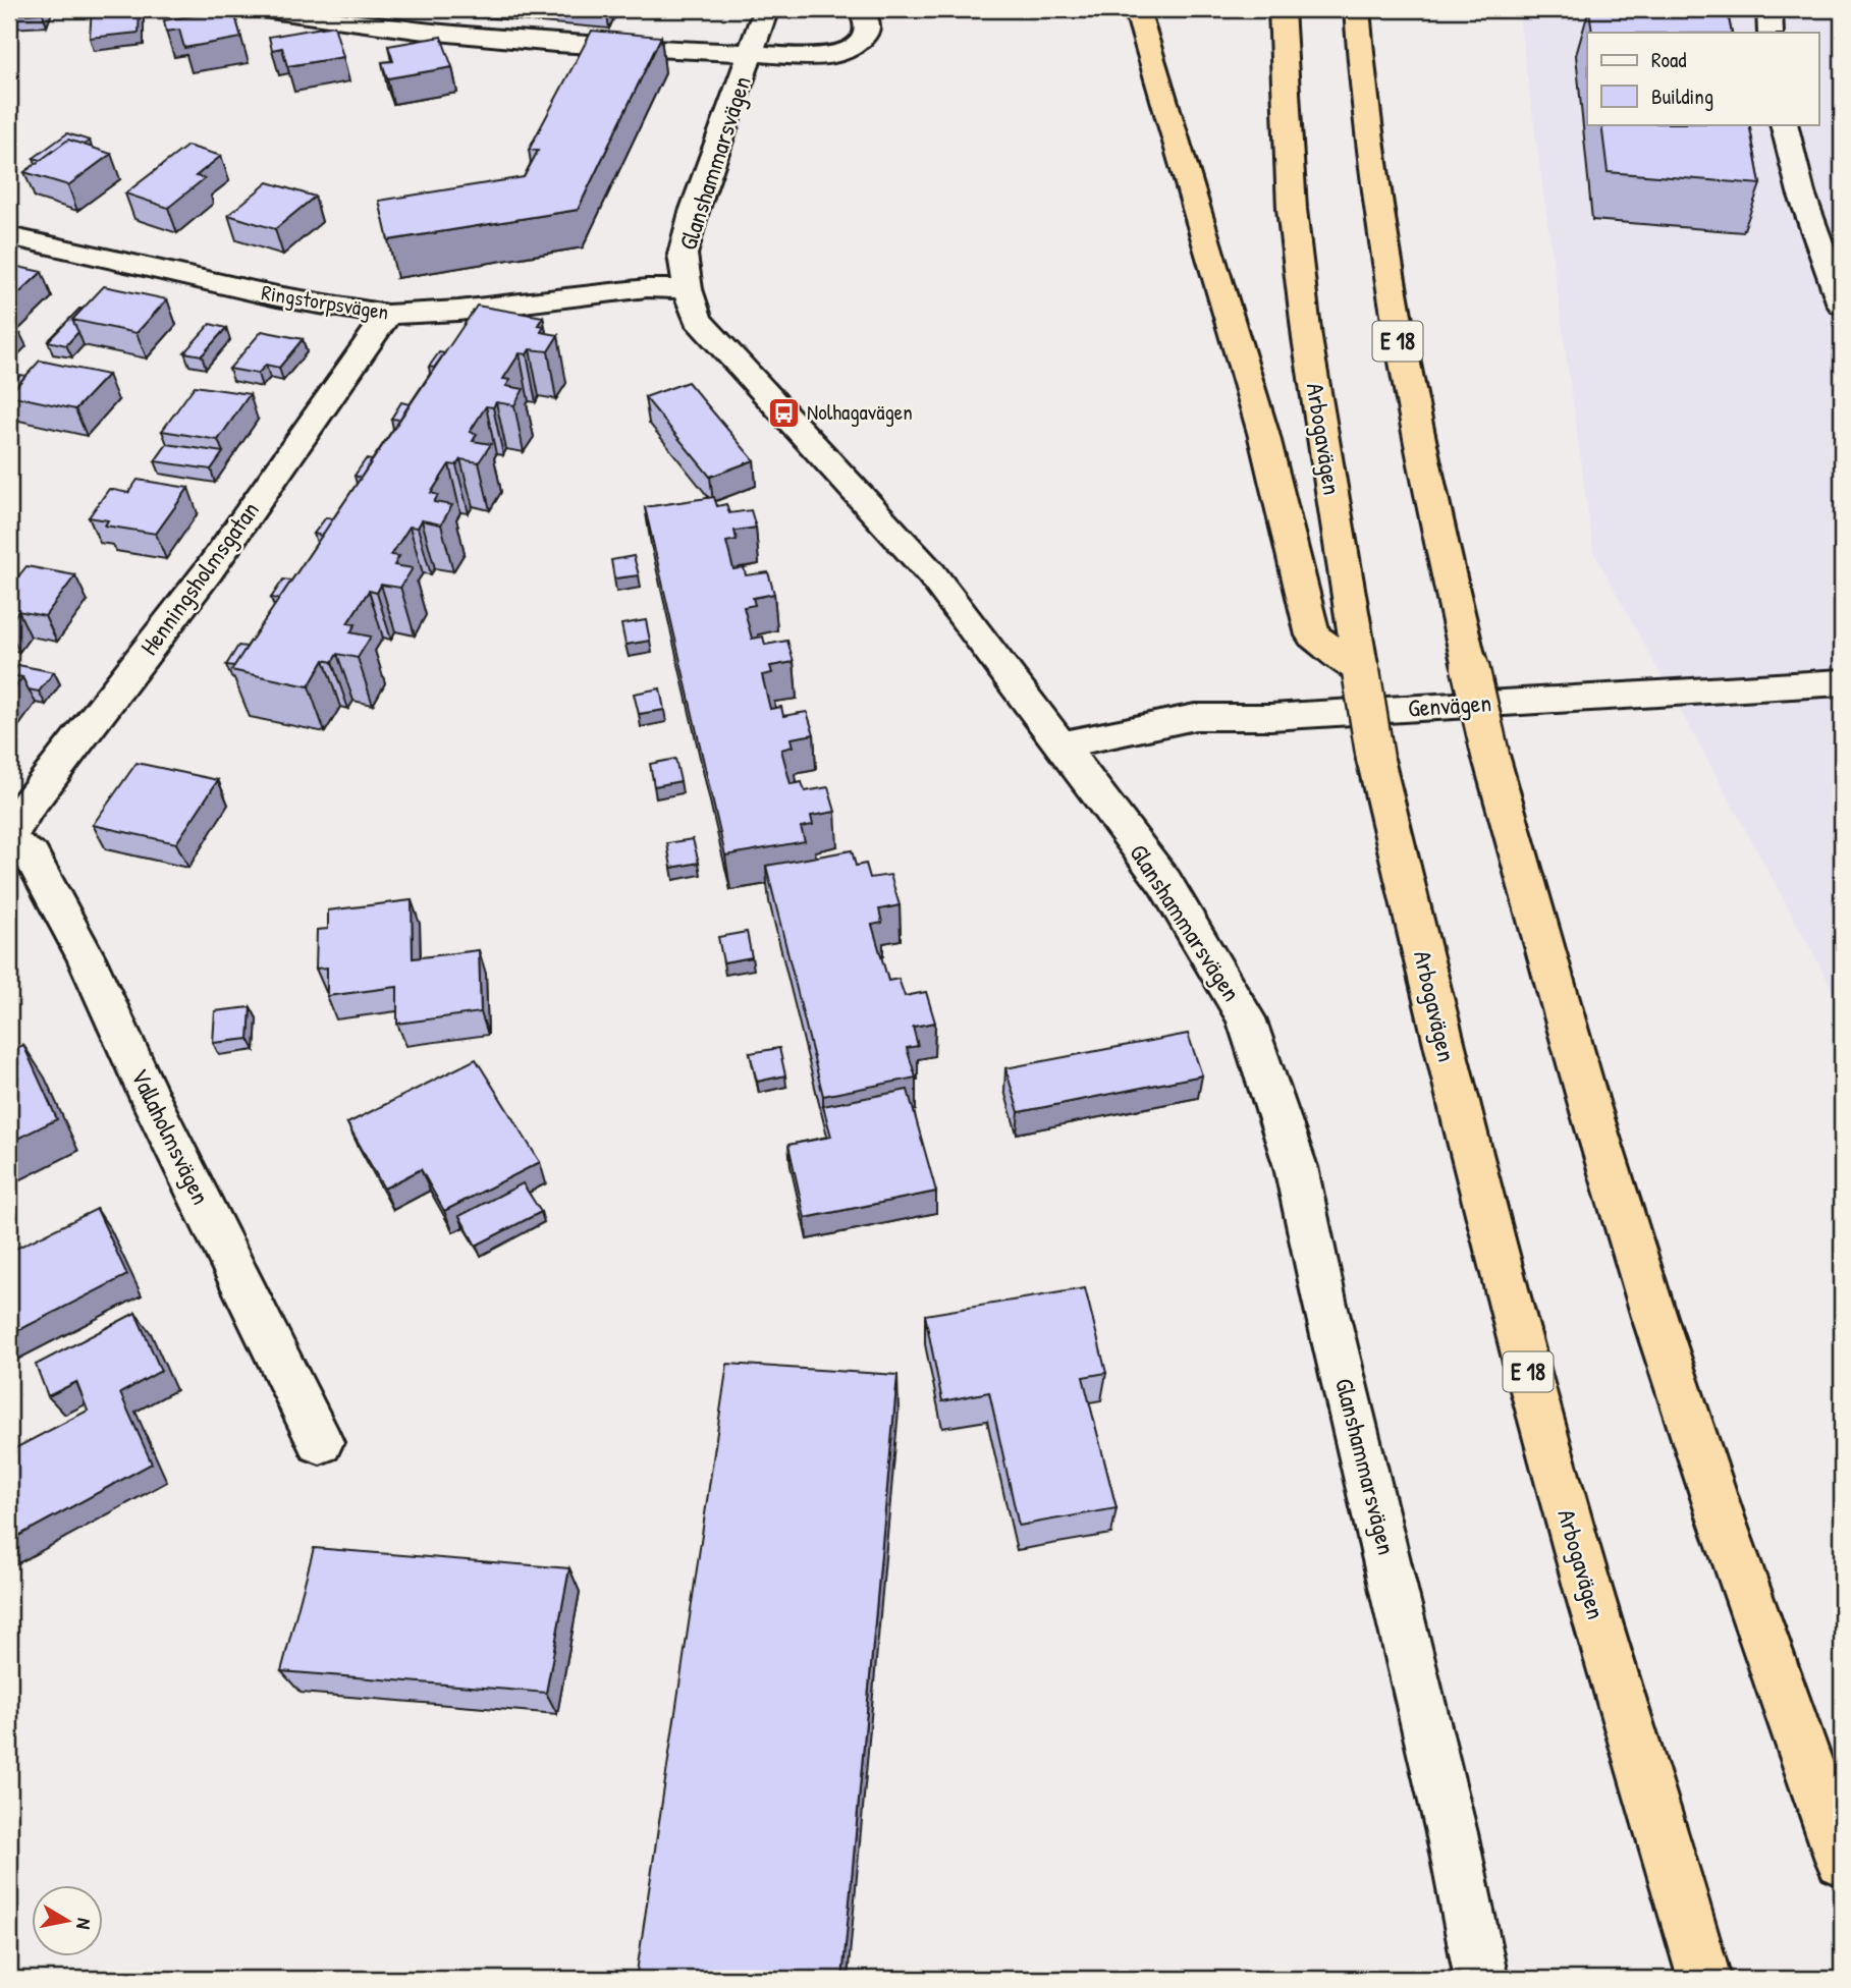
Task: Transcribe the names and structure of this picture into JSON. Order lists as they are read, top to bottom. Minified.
{"streets":{"highway":["E 18","Arbogavägen"],"street":["Glanshammarsvägen","Ringstorpsvägen","Henningsholmsgatan","Genvägen","Vallaholmsvägen"]},"crossings":[["Glanshammarsvägen","Ringstorpsvägen"],["Glanshammarsvägen","Genvägen"],["Ringstorpsvägen","Henningsholmsgatan"],["Henningsholmsgatan","Vallaholmsvägen"]],"places":{"bus stop":["Nolhagavägen"]},"legend":["Road","Building"],"north":"right"}
